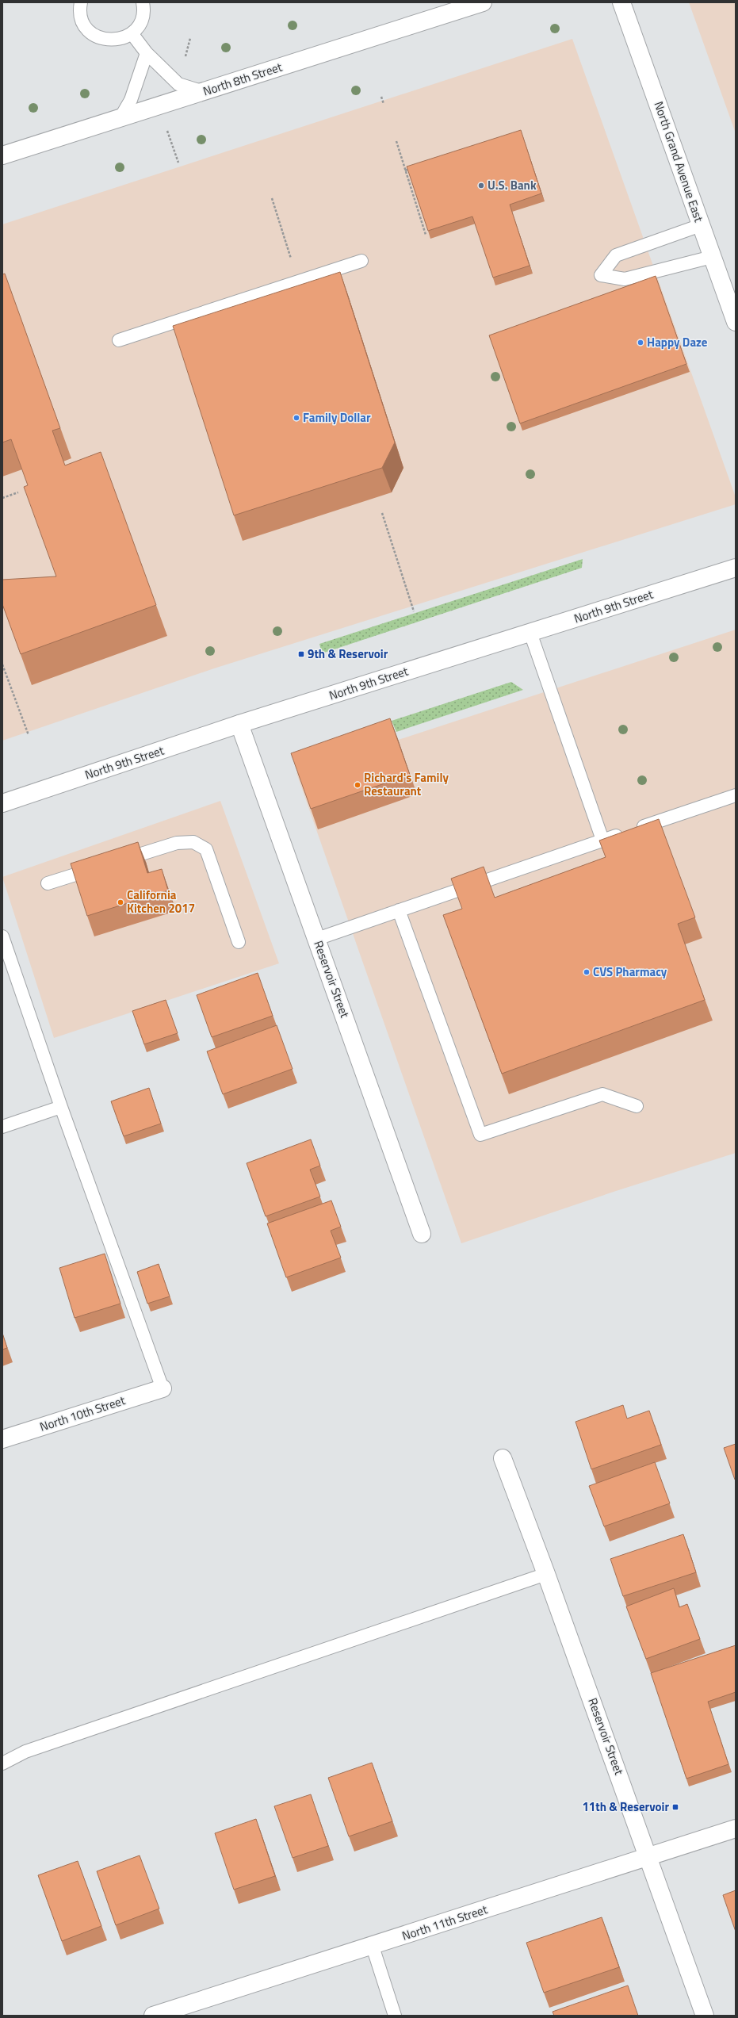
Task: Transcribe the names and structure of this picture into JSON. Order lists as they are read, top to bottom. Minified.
{"streets":{"street":["North 8th Street","North Grand Avenue East","North 9th Street","Reservoir Street","North 10th Street","North 11th Street"]},"crossings":[["North 9th Street","Reservoir Street"],["Reservoir Street","North 11th Street"]],"places":{"other":["U.S. Bank","Happy Daze","Family Dollar","Richard's Family Restaurant","California Kitchen 2017","CVS Pharmacy"],"transit":["9th & Reservoir","11th & Reservoir"]}}
